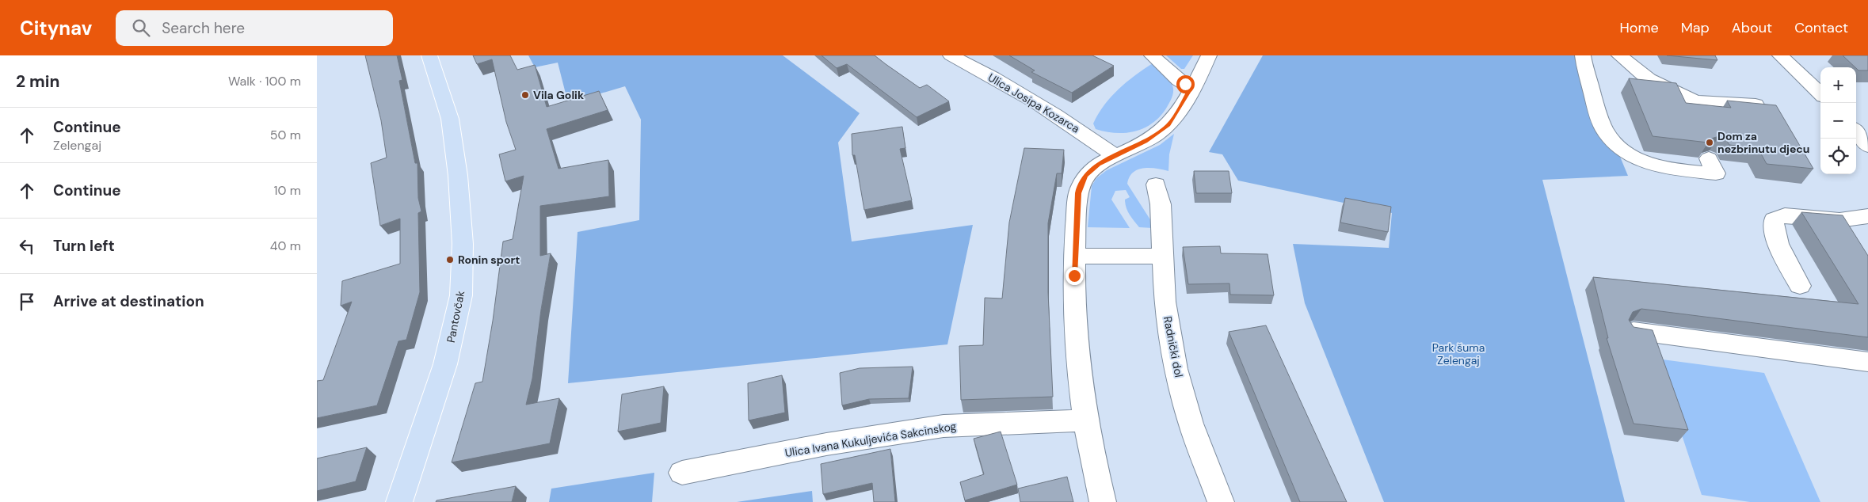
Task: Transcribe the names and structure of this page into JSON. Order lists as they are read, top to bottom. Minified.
{"streets":{"main road":["Pantovčak"],"street":["Ulica Josipa Kozarca","Radnički dol","Ulica Ivana Kukuljevića Sakcinskog"]},"parks":["Park šuma Zelengaj"],"places":["Vila Golik","Dom za nezbrinutu djecu","Ronin sport"],"page":{"header":"Citynav","search":"Search here","nav":["Home","Map","About","Contact"],"heading":["2 min","Walk · 100 m"],"map_buttons":["+","−"],"list":[["Continue","Zelengaj","50 m"],["Continue","10 m"],["Turn left","40 m"],"Arrive at destination"]}}
